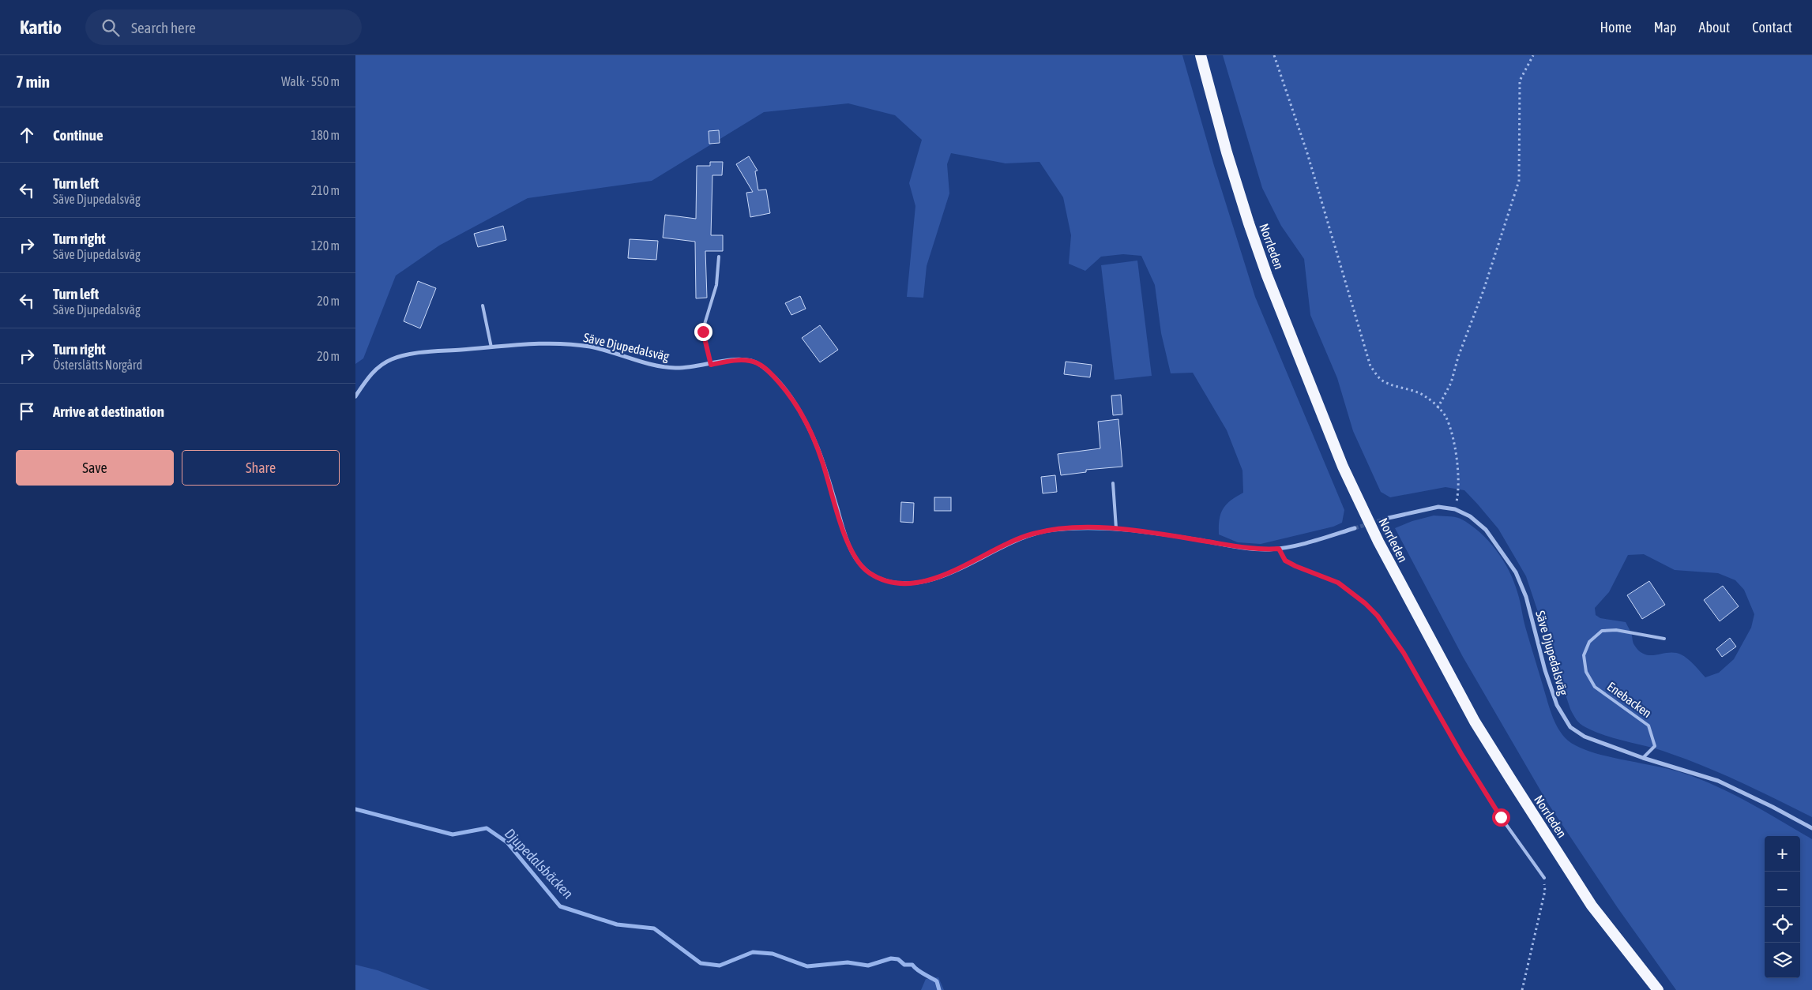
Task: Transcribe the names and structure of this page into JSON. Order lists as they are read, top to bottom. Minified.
{"streets":{"highway":["Norrleden"],"street":["Säve Djupedalsväg"],"lane":["Enebacken"]},"crossings":[["Säve Djupedalsväg","Enebacken"]],"water":["Djupedalsbäcken"],"page":{"header":"Kartio","search":"Search here","nav":["Home","Map","About","Contact"],"heading":["7 min","Walk · 550 m"],"list":[["Continue","180 m"],["Turn left","Säve Djupedalsväg","210 m"],["Turn right","Säve Djupedalsväg","120 m"],["Turn left","Säve Djupedalsväg","20 m"],["Turn right","Österslätts Norgård","20 m"],"Arrive at destination"],"buttons":["Save","Share"],"map_buttons":["+","−"]}}
